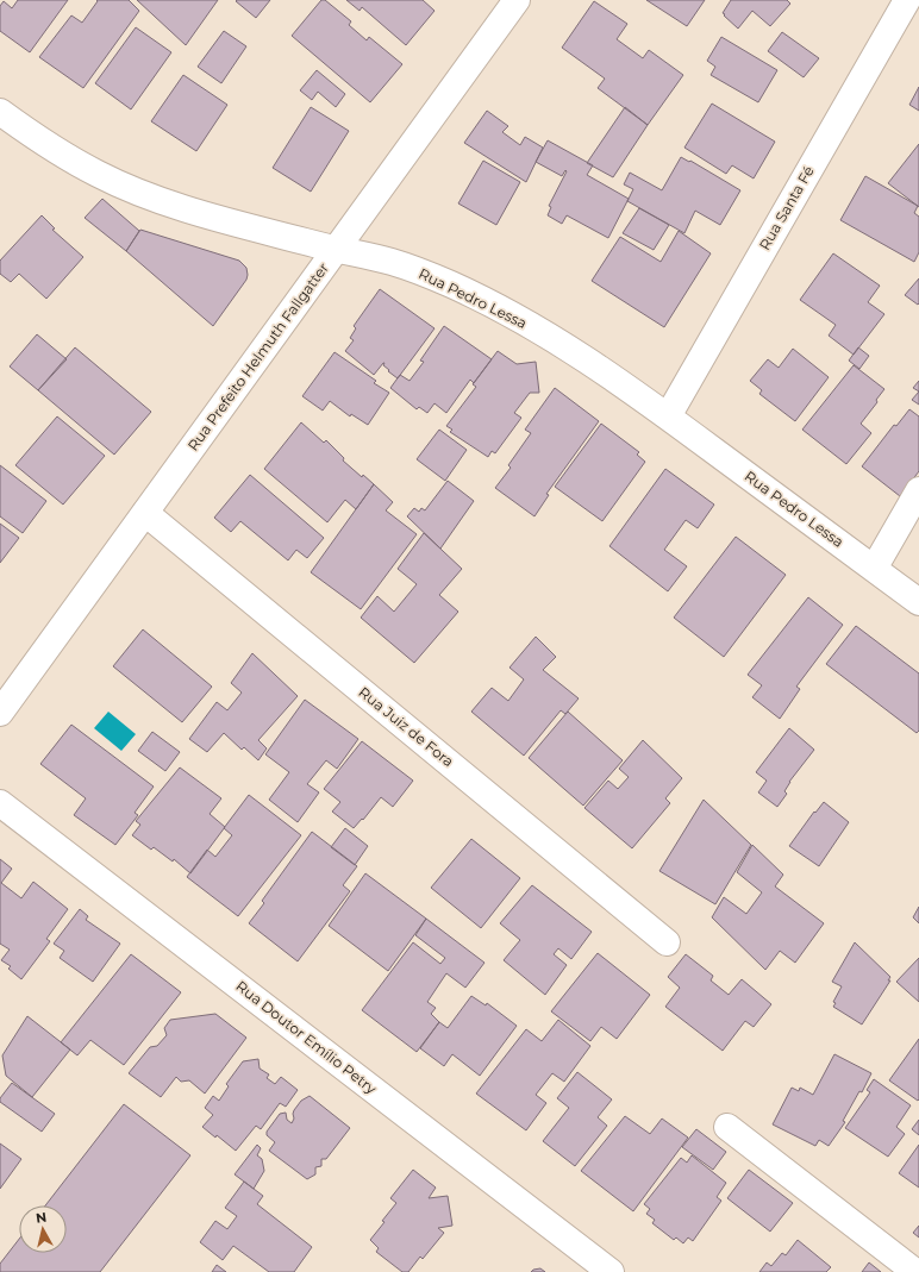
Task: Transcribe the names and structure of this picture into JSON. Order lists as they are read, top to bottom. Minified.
{"streets":{"street":["Rua Santa Fé","Rua Pedro Lessa","Rua Prefeito Helmuth Fallgatter","Rua Juiz de Fora","Rua Doutor Emílio Petry"]},"crossings":[["Rua Santa Fé","Rua Pedro Lessa"],["Rua Pedro Lessa","Rua Prefeito Helmuth Fallgatter"],["Rua Prefeito Helmuth Fallgatter","Rua Juiz de Fora"]],"north":"top"}
